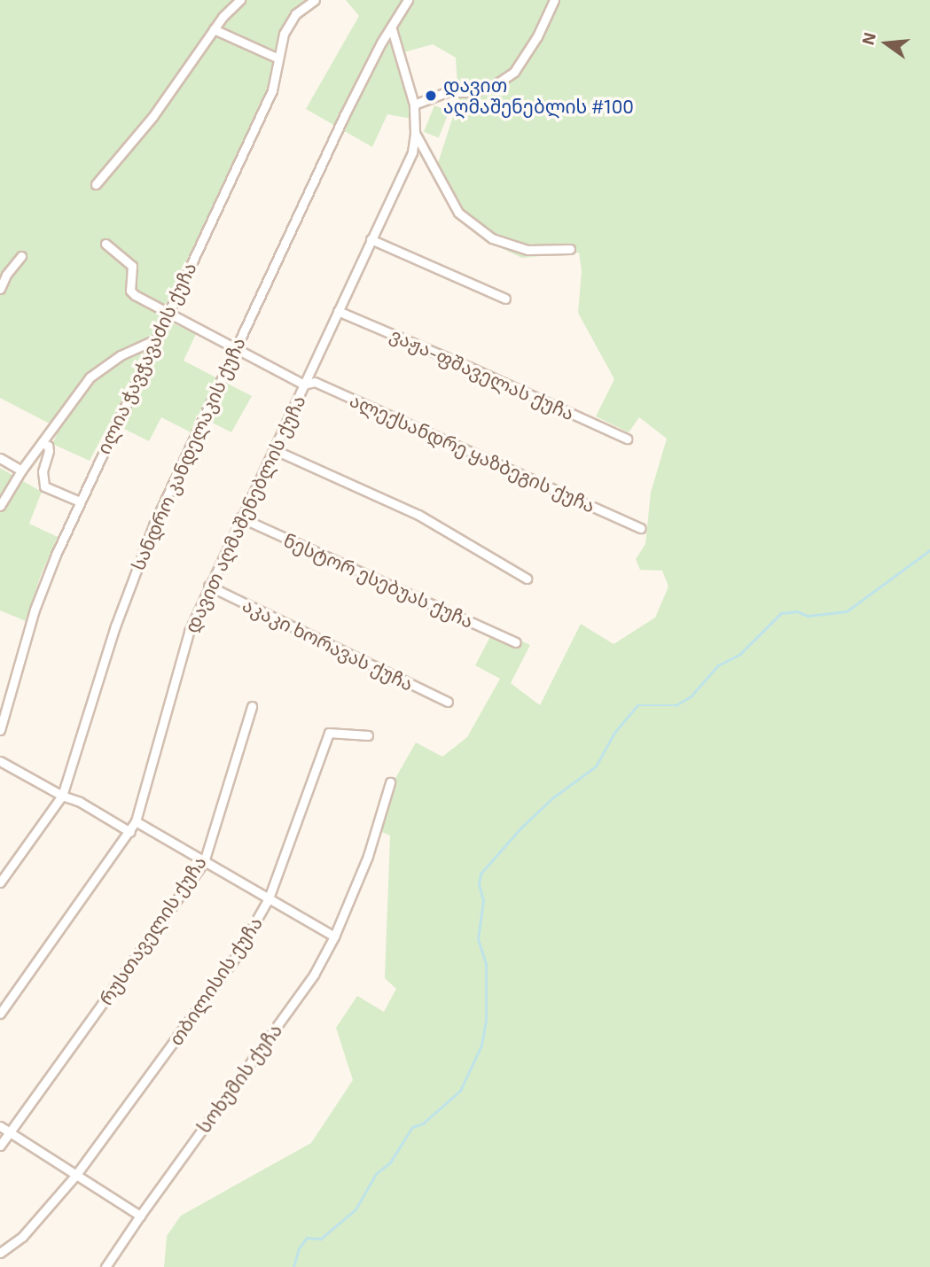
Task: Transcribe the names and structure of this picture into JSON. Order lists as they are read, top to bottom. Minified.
{"streets":{"street":["ილია ჭავჭავაძის ქუჩა","ვაჟა-ფშაველას ქუჩა","ალექსანდრე ყაზბეგის ქუჩა","სანდრო კანდელაკის ქუჩა","დავით აღმაშენებლის ქუჩა","ნესტორ ესებუას ქუჩა","აკაკი ხორავას ქუჩა","რუსთაველის ქუჩა","თბილისის ქუჩა","სოხუმის ქუჩა"]},"crossings":[["ილია ჭავჭავაძის ქუჩა","ალექსანდრე ყაზბეგის ქუჩა"],["ვაჟა-ფშაველას ქუჩა","დავით აღმაშენებლის ქუჩა"],["ალექსანდრე ყაზბეგის ქუჩა","სანდრო კანდელაკის ქუჩა"],["ალექსანდრე ყაზბეგის ქუჩა","დავით აღმაშენებლის ქუჩა"],["სანდრო კანდელაკის ქუჩა","დავით აღმაშენებლის ქუჩა"],["დავით აღმაშენებლის ქუჩა","ნესტორ ესებუას ქუჩა"],["დავით აღმაშენებლის ქუჩა","აკაკი ხორავას ქუჩა"]],"places":["დავით აღმაშენებლის #100"],"north":"left"}
